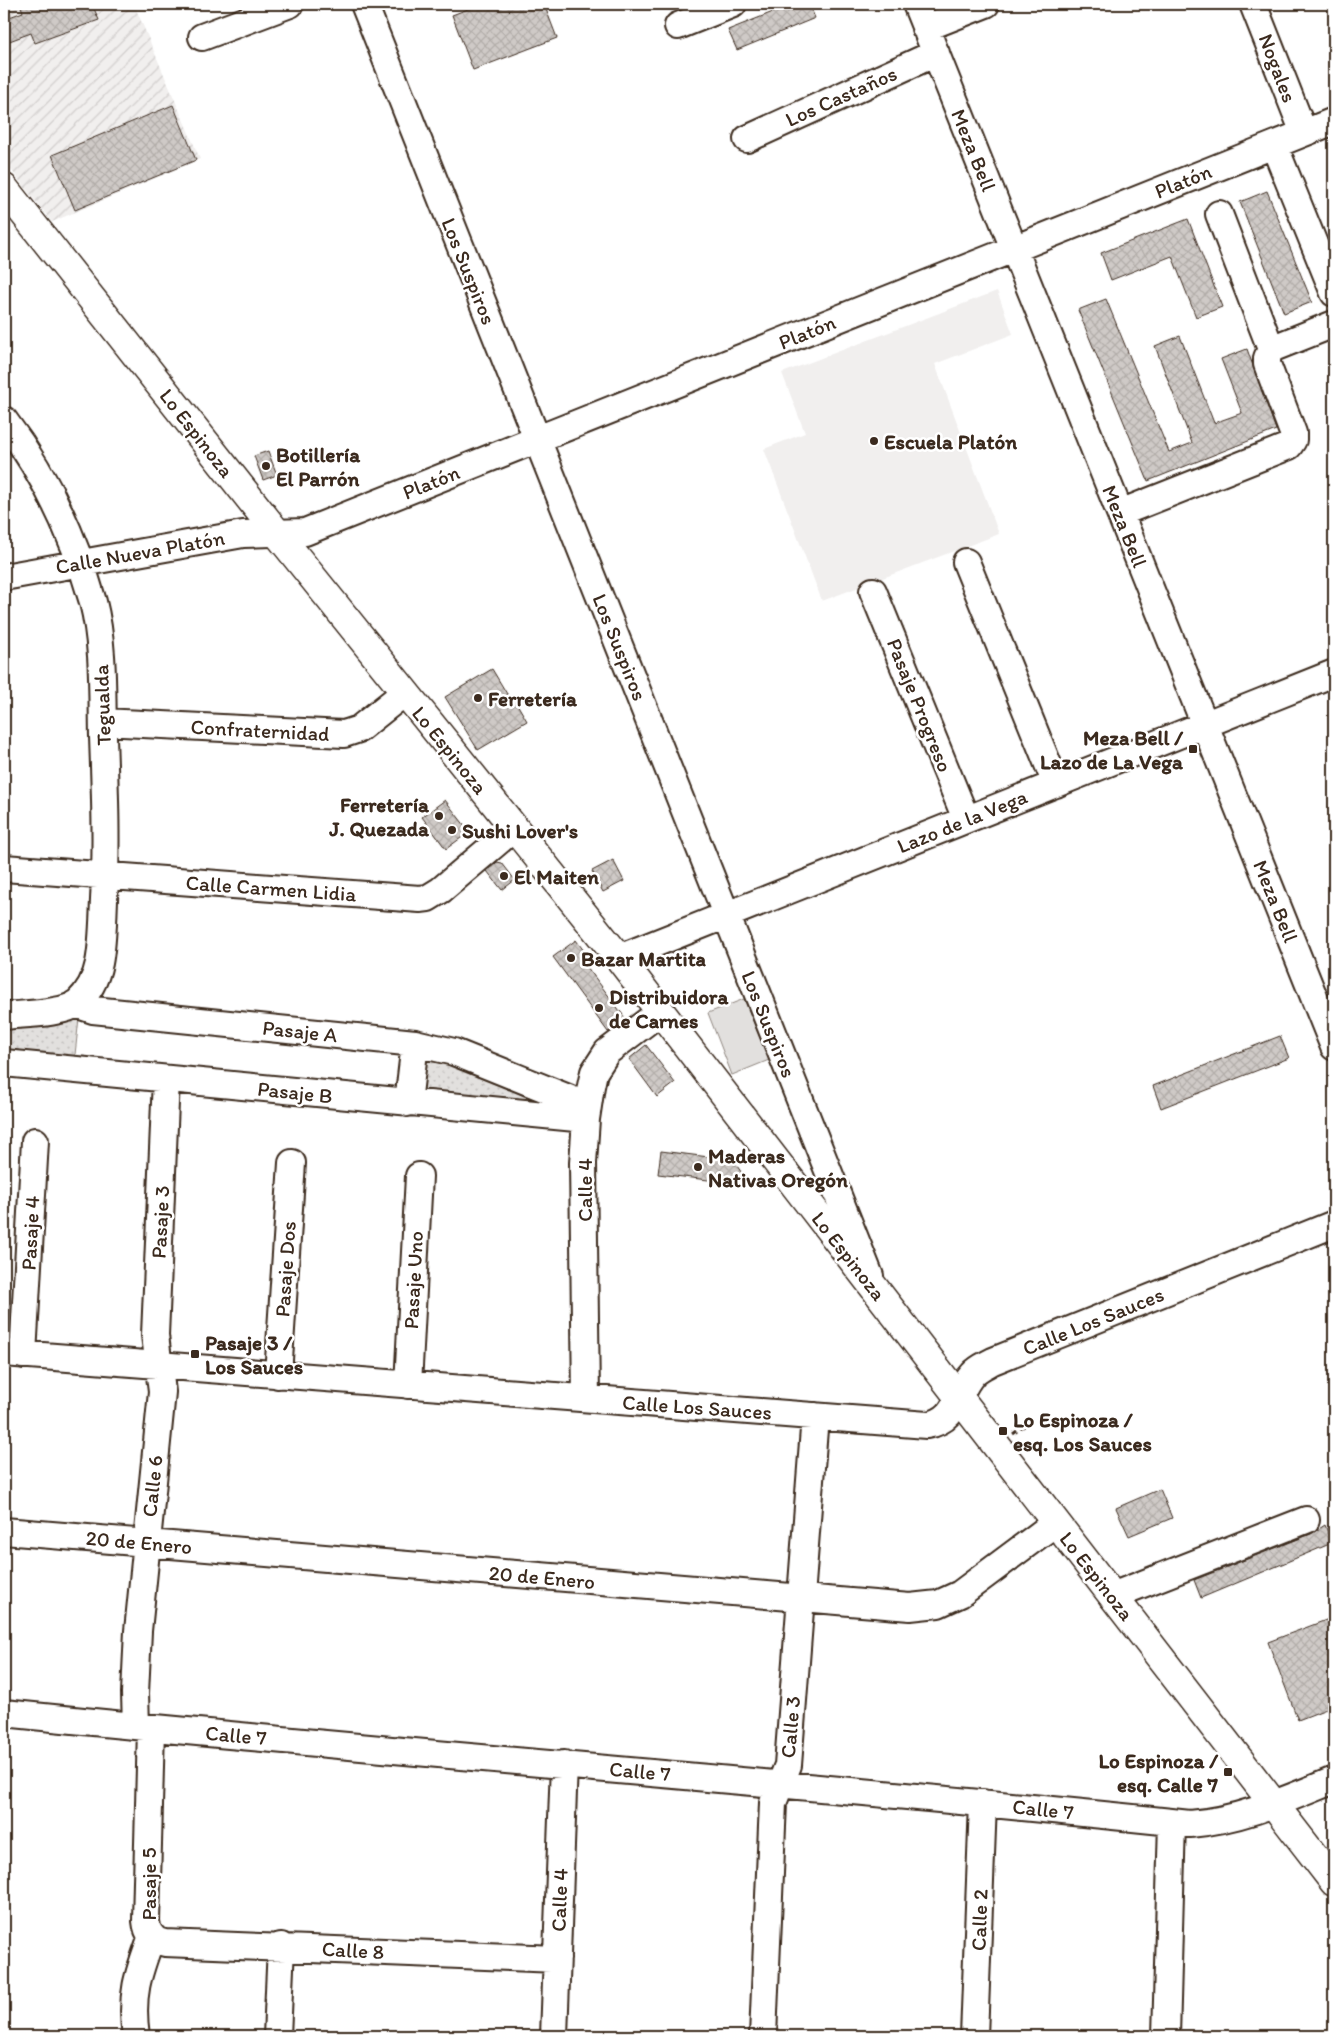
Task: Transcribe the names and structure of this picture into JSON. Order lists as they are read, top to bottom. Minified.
{"streets":{"main road":["Lo Espinoza"],"street":["Nogales","Los Castaños","Meza Bell","Platón","Los Suspiros","Calle Nueva Platón","Tegualda","Pasaje Progreso","Confraternidad","Lazo de la Vega","Calle Carmen Lidia","Pasaje A","Pasaje B","Calle 4","Pasaje 3","Pasaje 4","Pasaje Dos","Pasaje Uno","Calle Los Sauces","Calle 6","20 de Enero","Calle 3","Calle 7","Pasaje 5","Calle 2","Calle 8"]},"crossings":[["Nogales","Platón"],["Los Castaños","Meza Bell"],["Meza Bell","Platón"],["Meza Bell","Lazo de la Vega"],["Platón","Los Suspiros"],["Platón","Lo Espinoza"],["Platón","Calle Nueva Platón"],["Los Suspiros","Lo Espinoza"],["Los Suspiros","Lazo de la Vega"],["Lo Espinoza","Calle Nueva Platón"],["Lo Espinoza","Confraternidad"],["Lo Espinoza","Lazo de la Vega"],["Lo Espinoza","Calle Carmen Lidia"],["Lo Espinoza","Calle 4"],["Lo Espinoza","Calle Los Sauces"],["Lo Espinoza","20 de Enero"],["Lo Espinoza","Calle 7"],["Calle Nueva Platón","Tegualda"],["Tegualda","Confraternidad"],["Tegualda","Calle Carmen Lidia"],["Tegualda","Pasaje A"],["Pasaje Progreso","Lazo de la Vega"],["Pasaje A","Pasaje B"],["Pasaje A","Calle 4"],["Pasaje B","Calle 4"],["Pasaje B","Pasaje 3"],["Calle 4","Calle Los Sauces"],["Calle 4","Calle 7"],["Calle 4","Calle 8"],["Pasaje 3","Calle Los Sauces"],["Pasaje 3","Calle 6"],["Pasaje 4","Calle Los Sauces"],["Pasaje Dos","Calle Los Sauces"],["Pasaje Uno","Calle Los Sauces"],["Calle Los Sauces","Calle 6"],["Calle Los Sauces","Calle 3"],["Calle 6","20 de Enero"],["Calle 6","Calle 7"],["Calle 6","Pasaje 5"],["20 de Enero","Calle 3"],["Calle 3","Calle 7"],["Calle 7","Pasaje 5"],["Calle 7","Calle 2"],["Pasaje 5","Calle 8"]],"places":{"other":["Escuela Platón","Botillería El Parrón","Ferretería","Ferretería J. Quezada","Sushi Lover's","El Maiten","Bazar Martita","Distribuidora de Carnes","Maderas Nativas Oregón"],"transit":["Meza Bell / Lazo de La Vega","Pasaje 3 / Los Sauces","Lo Espinoza / esq. Los Sauces","Lo Espinoza / esq. Calle 7"]}}
